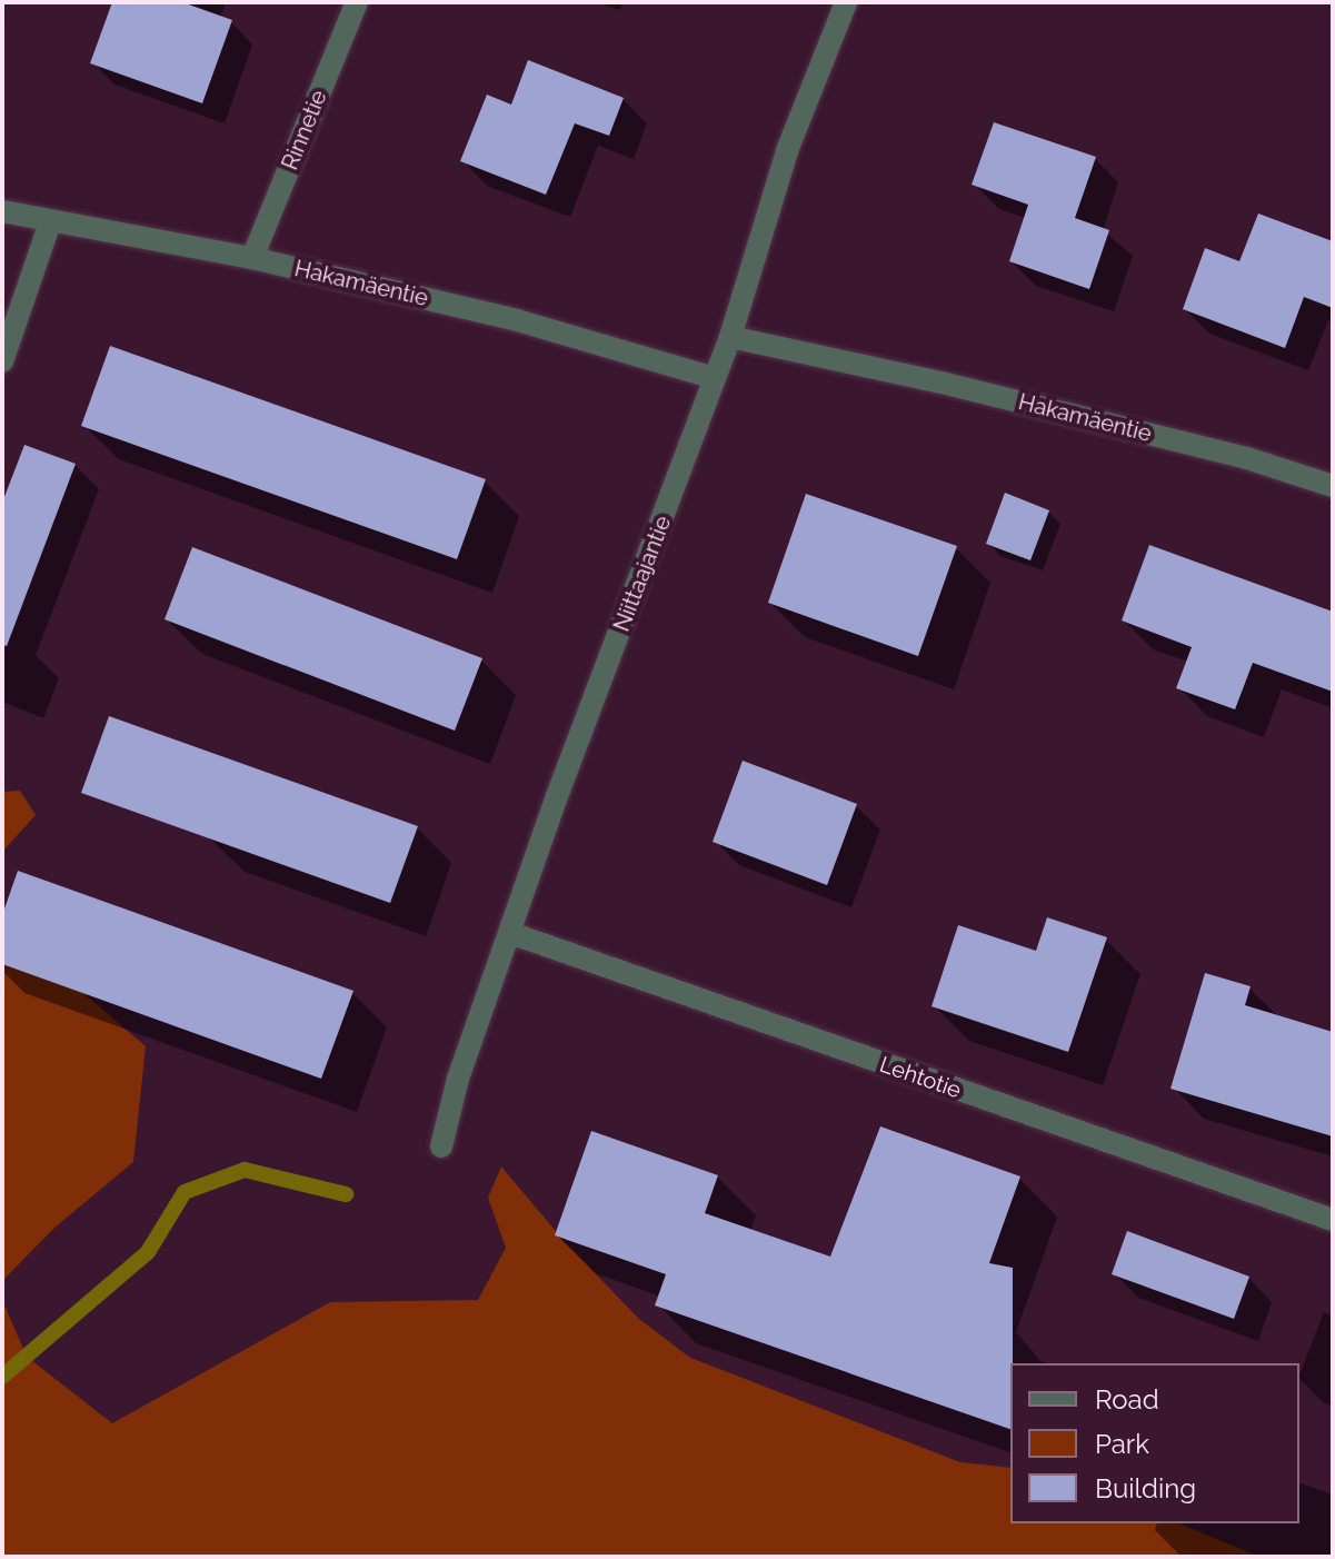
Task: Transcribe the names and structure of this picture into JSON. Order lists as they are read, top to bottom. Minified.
{"streets":{"street":["Rinnetie","Hakamäentie","Niittaajantie","Lehtotie"]},"crossings":[["Rinnetie","Hakamäentie"],["Hakamäentie","Niittaajantie"],["Niittaajantie","Lehtotie"]],"legend":["Road","Park","Building"]}
